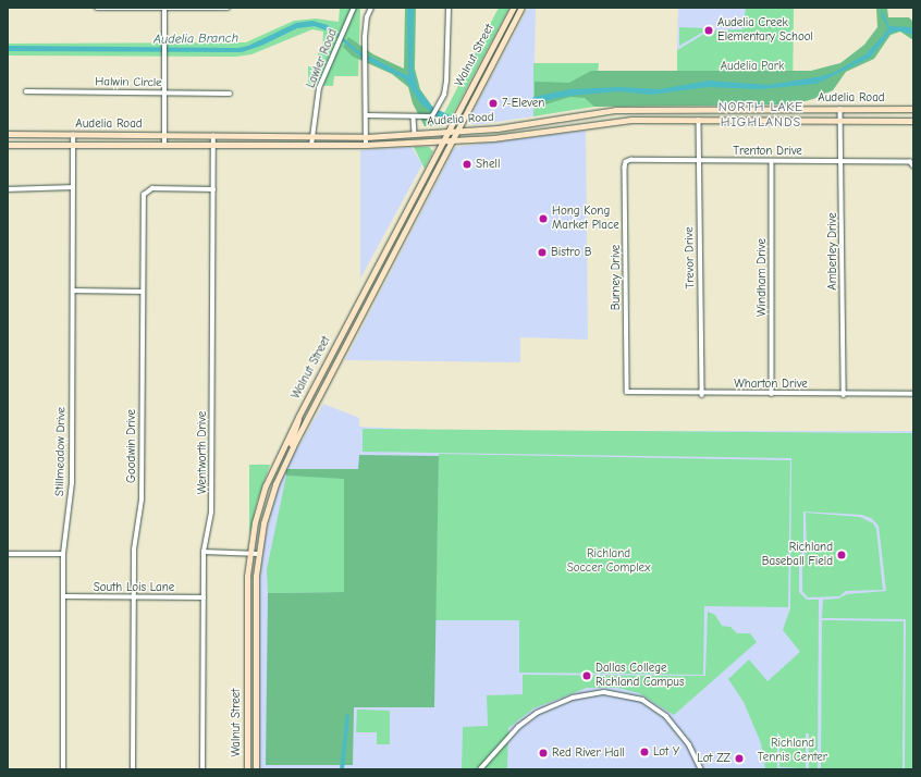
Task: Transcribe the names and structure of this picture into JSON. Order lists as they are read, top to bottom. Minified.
{"streets":{"main road":["Walnut Street","Audelia Road"],"street":["Lawler Road","Halwin Circle","Trenton Drive","Amberley Drive","Trevor Drive","Burney Drive","Windham Drive","Wharton Drive","Goodwin Drive","Stillmeadow Drive","Wentworth Drive","South Lois Lane"]},"crossings":[["Walnut Street","Audelia Road"],["Lawler Road","Audelia Road"],["Audelia Road","Amberley Drive"],["Audelia Road","Trevor Drive"],["Audelia Road","Stillmeadow Drive"],["Audelia Road","Wentworth Drive"],["Trenton Drive","Amberley Drive"],["Trenton Drive","Trevor Drive"],["Trenton Drive","Burney Drive"],["Trenton Drive","Windham Drive"],["Amberley Drive","Wharton Drive"],["Trevor Drive","Wharton Drive"],["Burney Drive","Wharton Drive"],["Windham Drive","Wharton Drive"],["Goodwin Drive","Wentworth Drive"],["Goodwin Drive","South Lois Lane"],["Stillmeadow Drive","South Lois Lane"],["Wentworth Drive","South Lois Lane"]],"districts":["NORTH LAKE HIGHLANDS"],"water":["Audelia Branch"],"parks":["Audelia Park","Richland Soccer Complex","Richland Tennis Center"],"places":["Audelia Creek Elementary School","7-Eleven","Shell","Hong Kong Market Place","Bistro B","Richland Baseball Field","Dallas College Richland Campus","Lot Y","Red River Hall","Lot ZZ"]}
